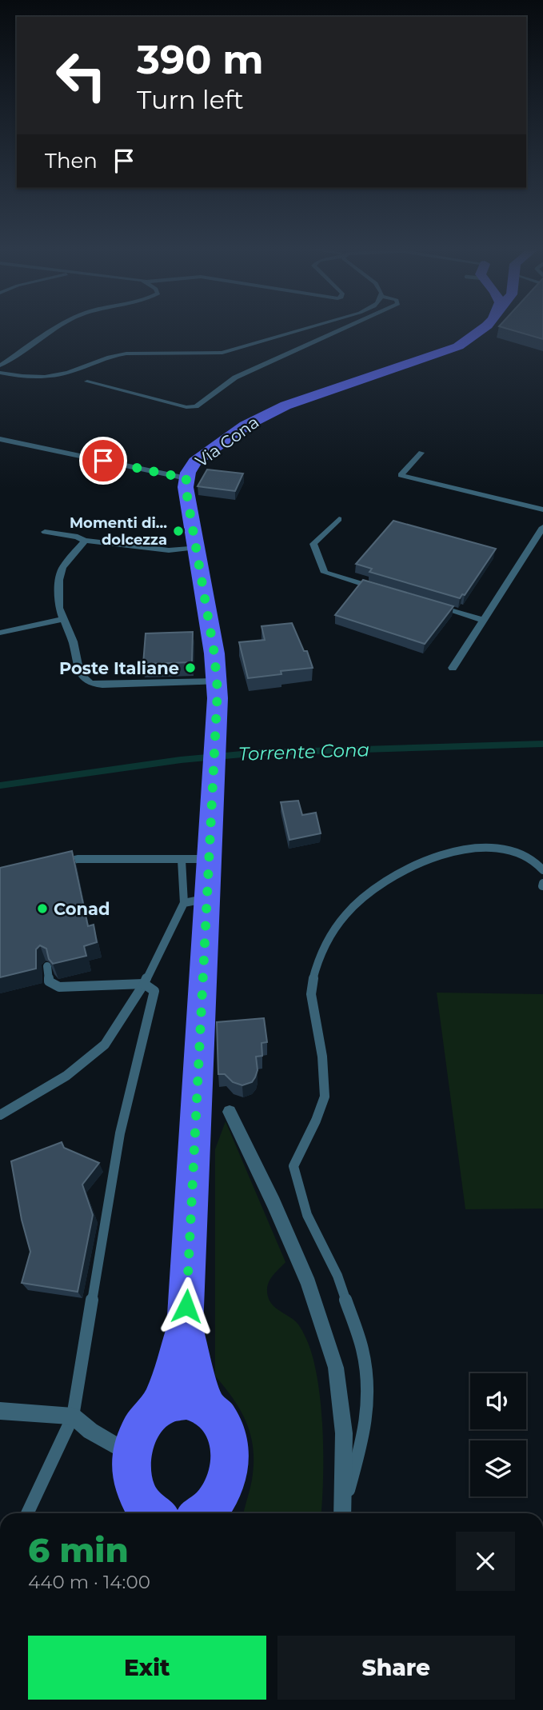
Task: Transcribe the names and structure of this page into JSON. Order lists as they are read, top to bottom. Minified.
{"streets":{"main road":["Via Cona"]},"water":["Torrente Cona"],"places":["Momenti di... dolcezza","Poste Italiane","Conad"],"page":{"turn":["390 m","Turn left"],"then":"Then","heading":["6 min","440 m · 14:00"],"buttons":["Exit","Share"]}}
